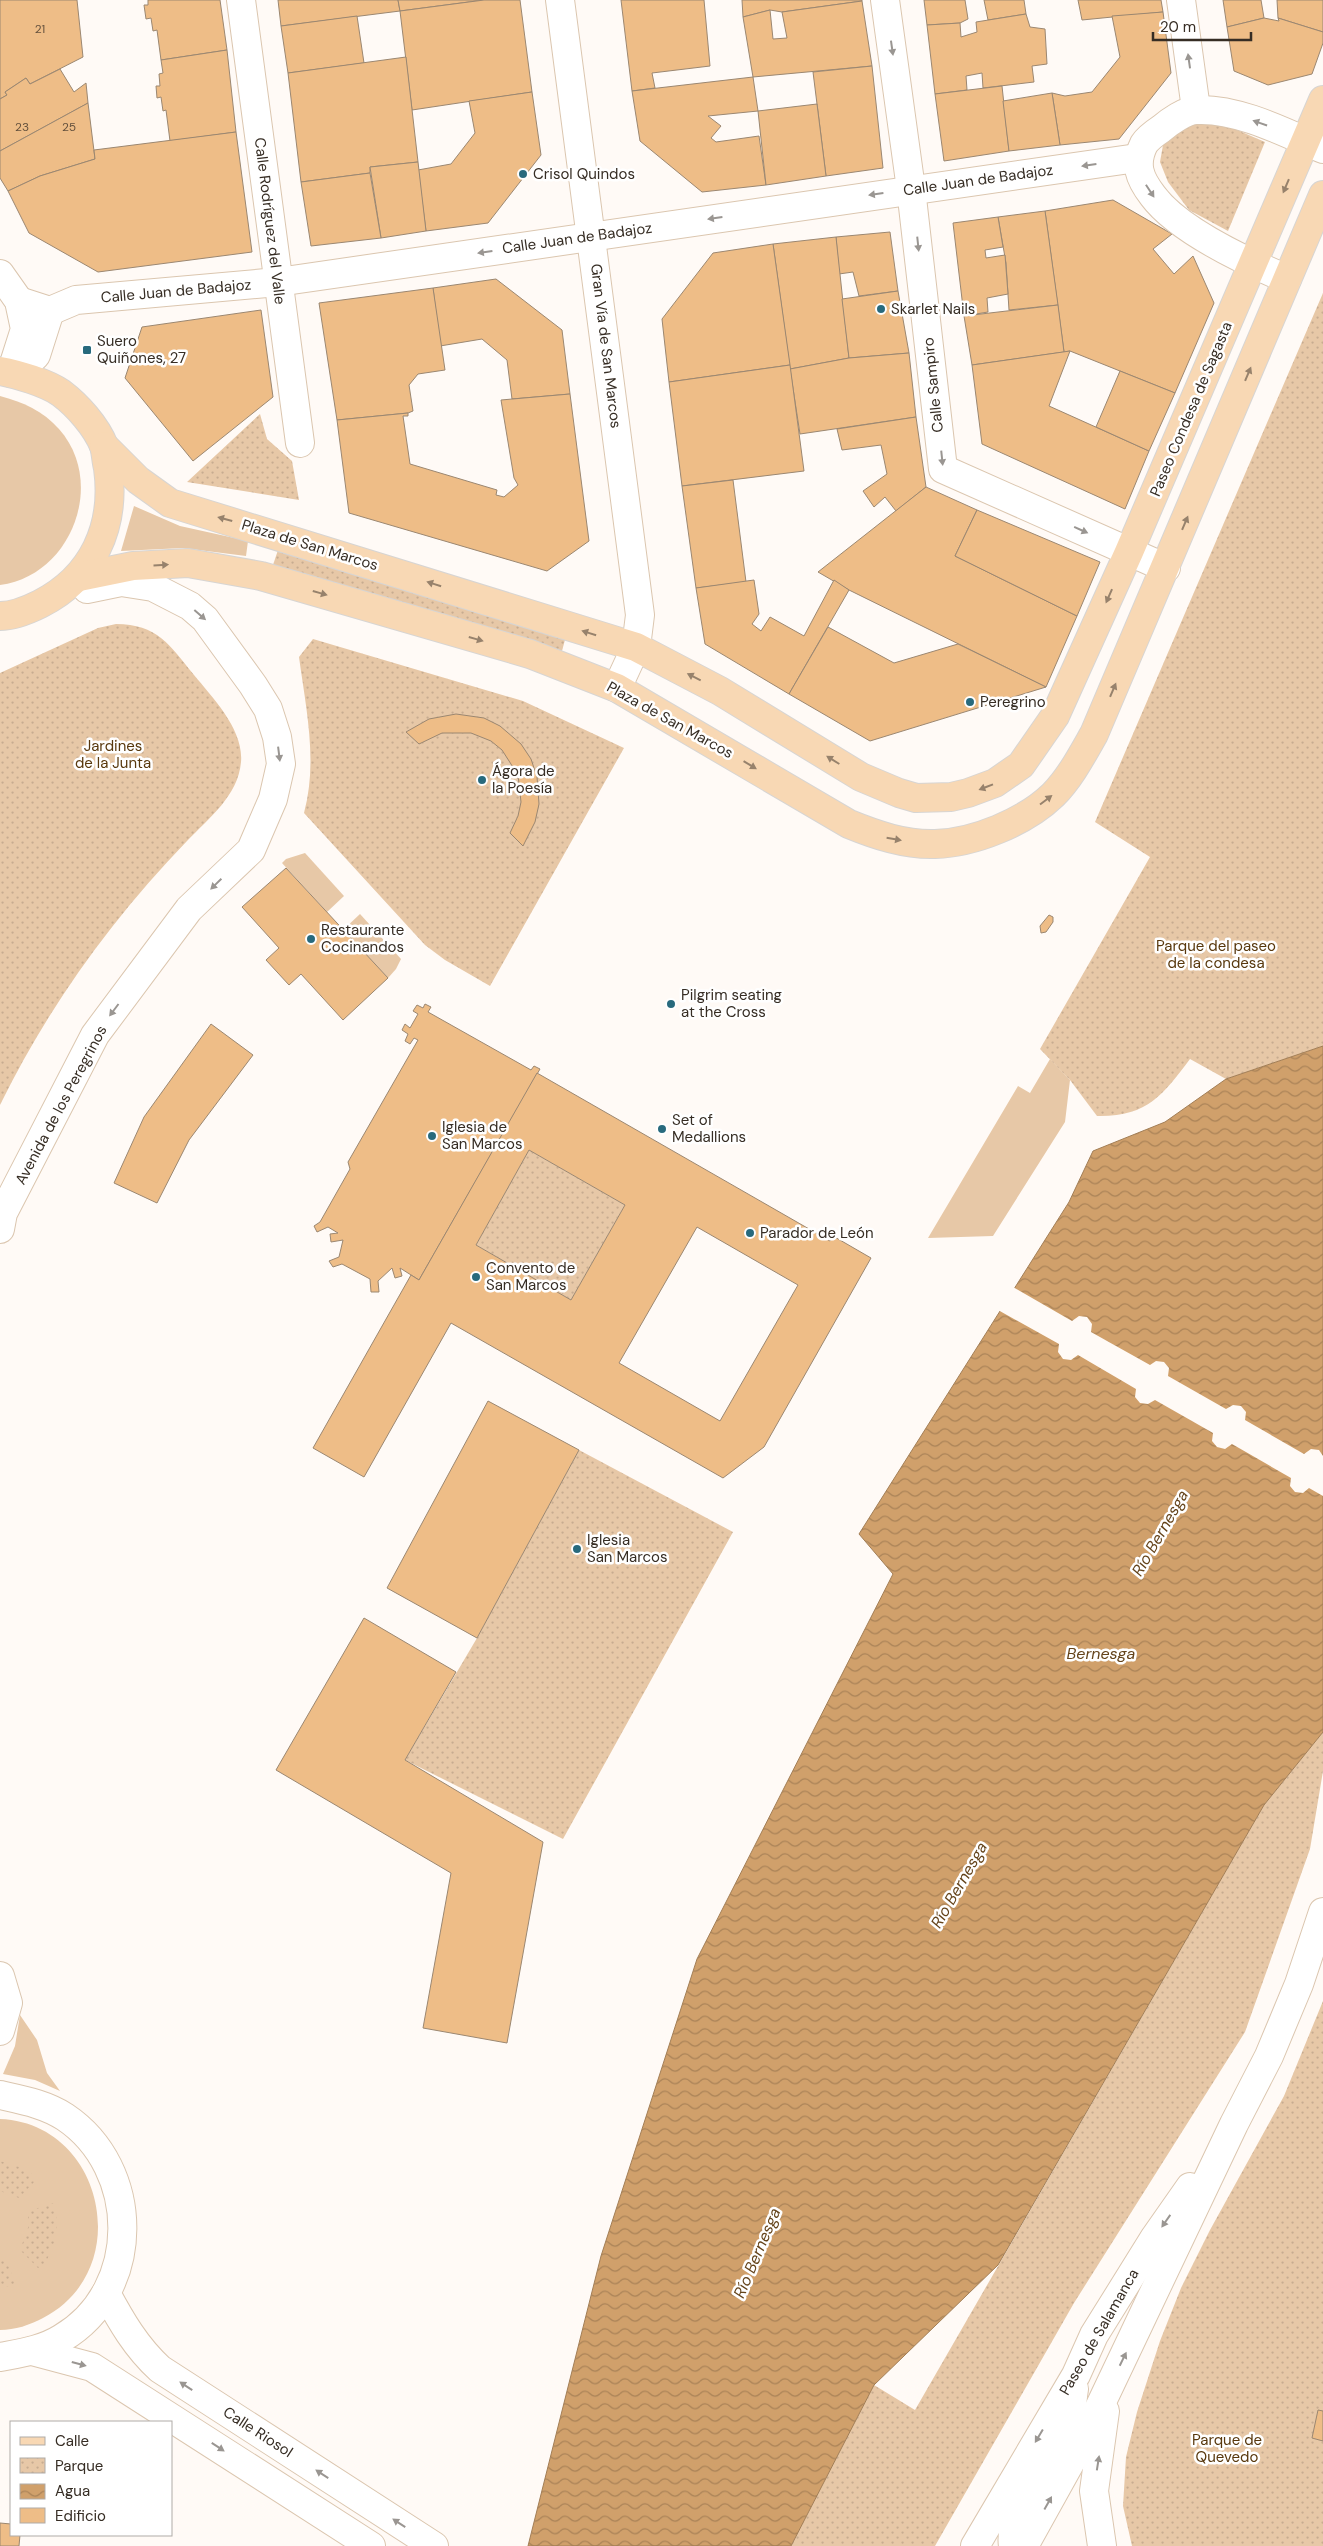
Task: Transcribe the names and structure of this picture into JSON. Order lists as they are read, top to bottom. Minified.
{"streets":{"main road":["Paseo Condesa de Sagasta","Plaza de San Marcos"],"street":["Calle Juan de Badajoz","Calle Rodríguez del Valle","Gran Vía de San Marcos","Calle Sampiro","Avenida de los Peregrinos","Paseo de Salamanca","Calle Riosol"]},"crossings":[["Calle Juan de Badajoz","Calle Rodríguez del Valle"],["Calle Juan de Badajoz","Gran Vía de San Marcos"],["Calle Juan de Badajoz","Calle Sampiro"],["Gran Vía de San Marcos","Plaza de San Marcos"],["Calle Sampiro","Paseo Condesa de Sagasta"],["Calle Sampiro","Plaza de San Marcos"],["Paseo Condesa de Sagasta","Plaza de San Marcos"]],"one_way":["Calle Juan de Badajoz","Calle Sampiro","Paseo Condesa de Sagasta"],"water":["Río Bernesga","Bernesga"],"parks":["Jardines de la Junta","Parque del paseo de la condesa","Parque de Quevedo"],"places":{"other":["Crisol Quindos","Skarlet Nails","Peregrino","Ágora de la Poesía","Restaurante Cocinandos","Pilgrim seating at the Cross","Set of Medallions","Iglesia de San Marcos","Parador de León","Convento de San Marcos","Iglesia San Marcos"],"transit":["Suero Quiñones, 27"]},"house_numbers":["21","23","25"],"legend":["Calle","Parque","Agua","Edificio"],"scale_bar":"20 m"}
